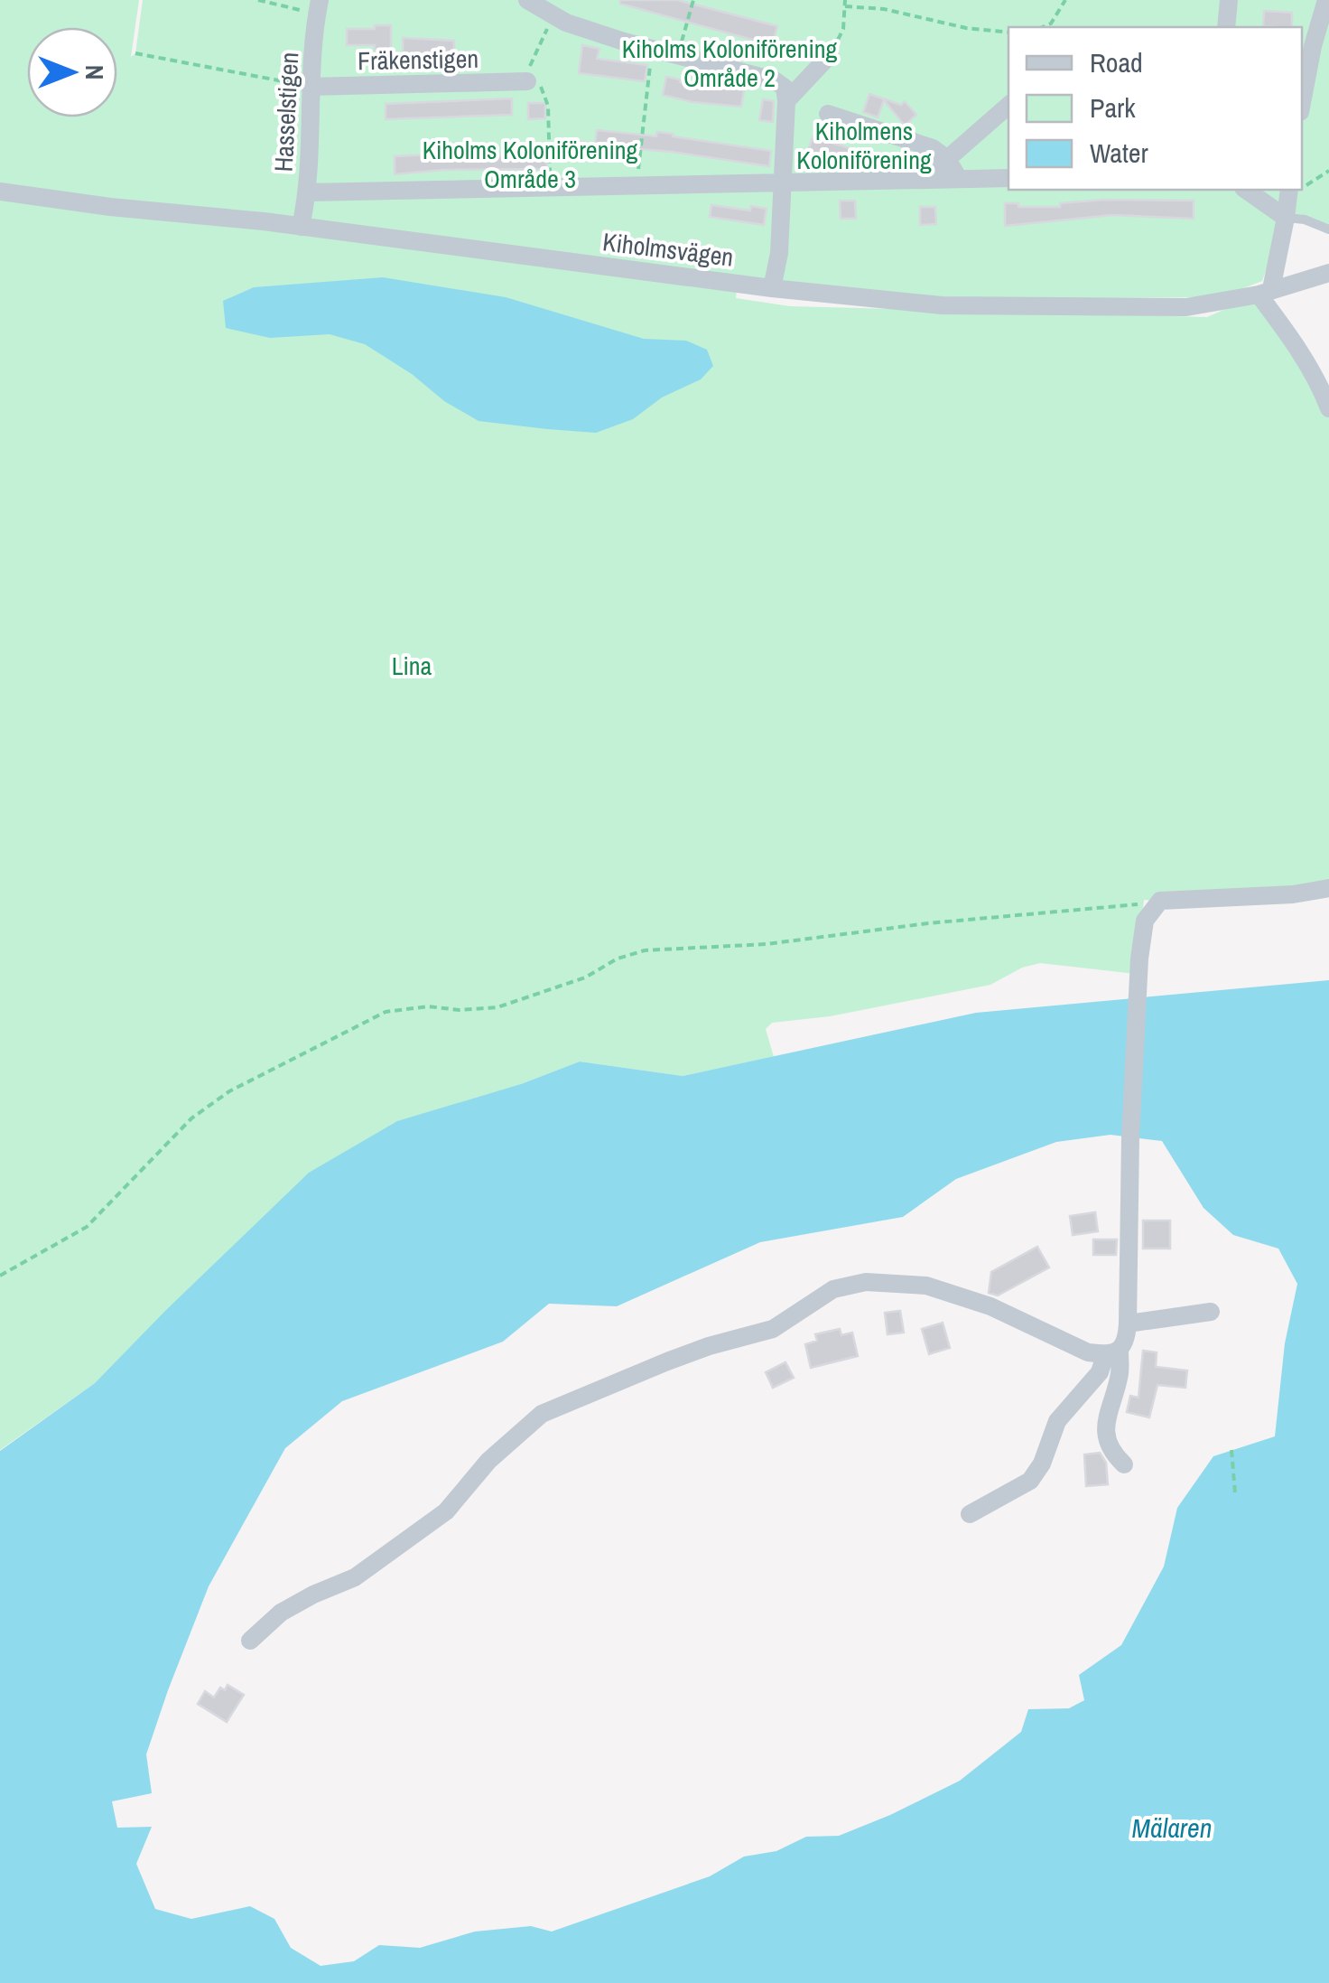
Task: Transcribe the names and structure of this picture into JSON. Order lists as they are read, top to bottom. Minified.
{"streets":{"street":["Fräkenstigen","Hasselstigen","Kiholmsvägen"]},"crossings":[["Fräkenstigen","Hasselstigen"],["Hasselstigen","Kiholmsvägen"]],"water":["Mälaren"],"parks":["Kiholms Koloniförening Område 2","Kiholmens Koloniförening","Kiholms Koloniförening Område 3","Lina"],"legend":["Road","Park","Water"],"north":"right"}
